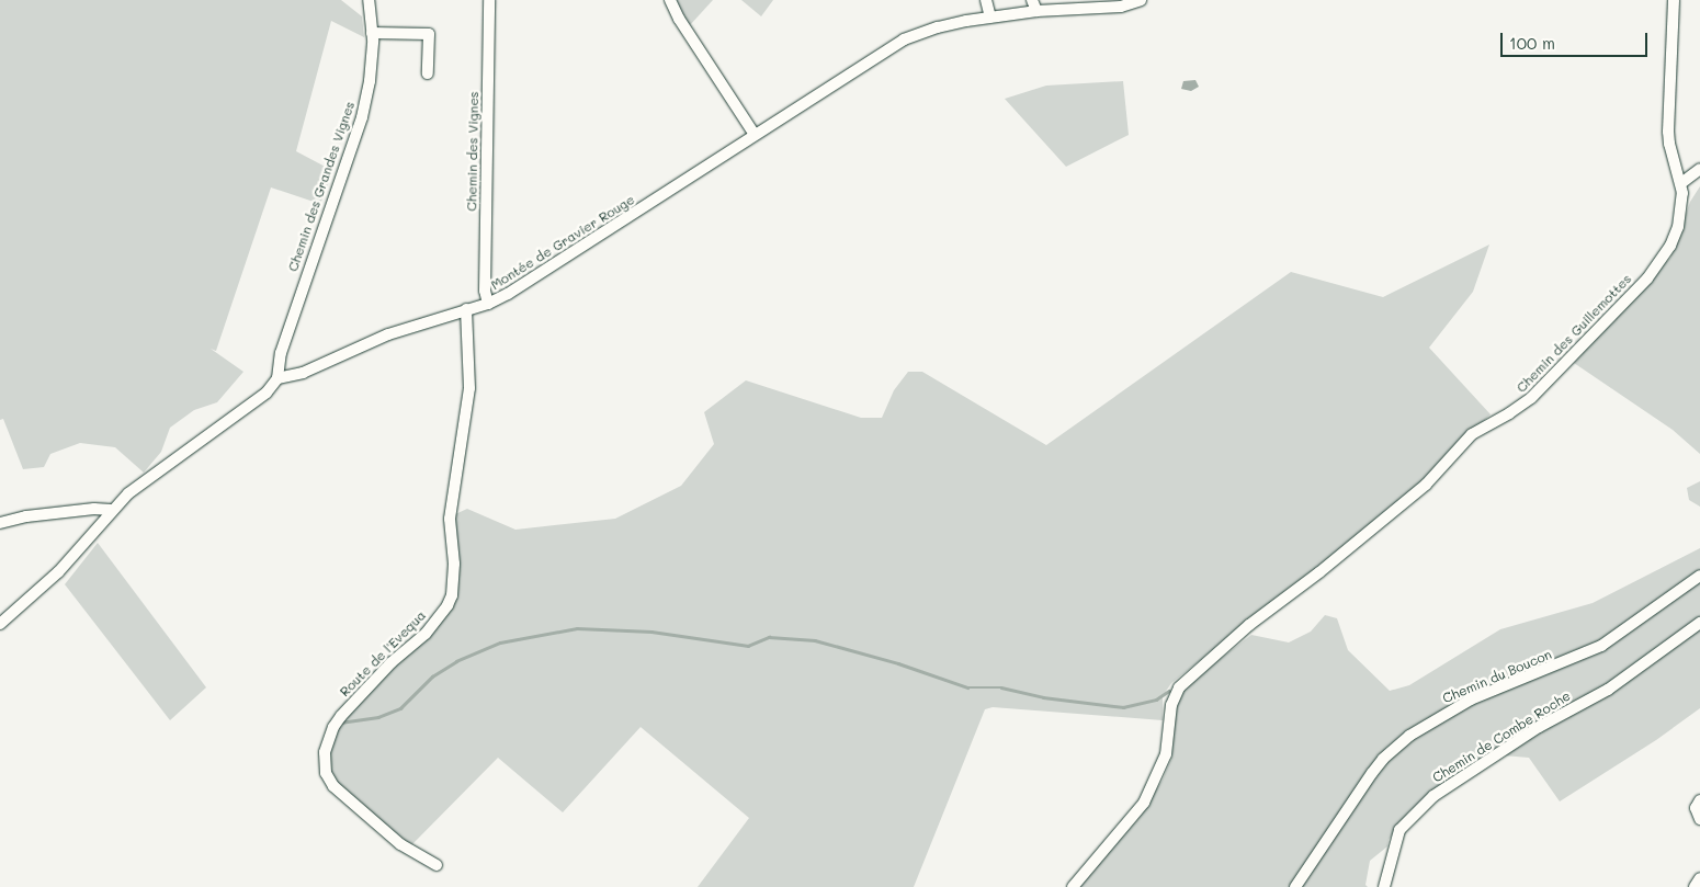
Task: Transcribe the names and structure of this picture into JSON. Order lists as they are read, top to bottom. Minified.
{"streets":{"street":["Chemin des Vignes","Chemin des Grandes Vignes","Montée de Gravier Rouge","Chemin des Guillemottes","Route de l'Evequa","Chemin du Boucon","Chemin de Combe Roche"]},"crossings":[["Chemin des Vignes","Montée de Gravier Rouge"],["Chemin des Grandes Vignes","Montée de Gravier Rouge"],["Montée de Gravier Rouge","Route de l'Evequa"]],"scale_bar":"100 m"}
